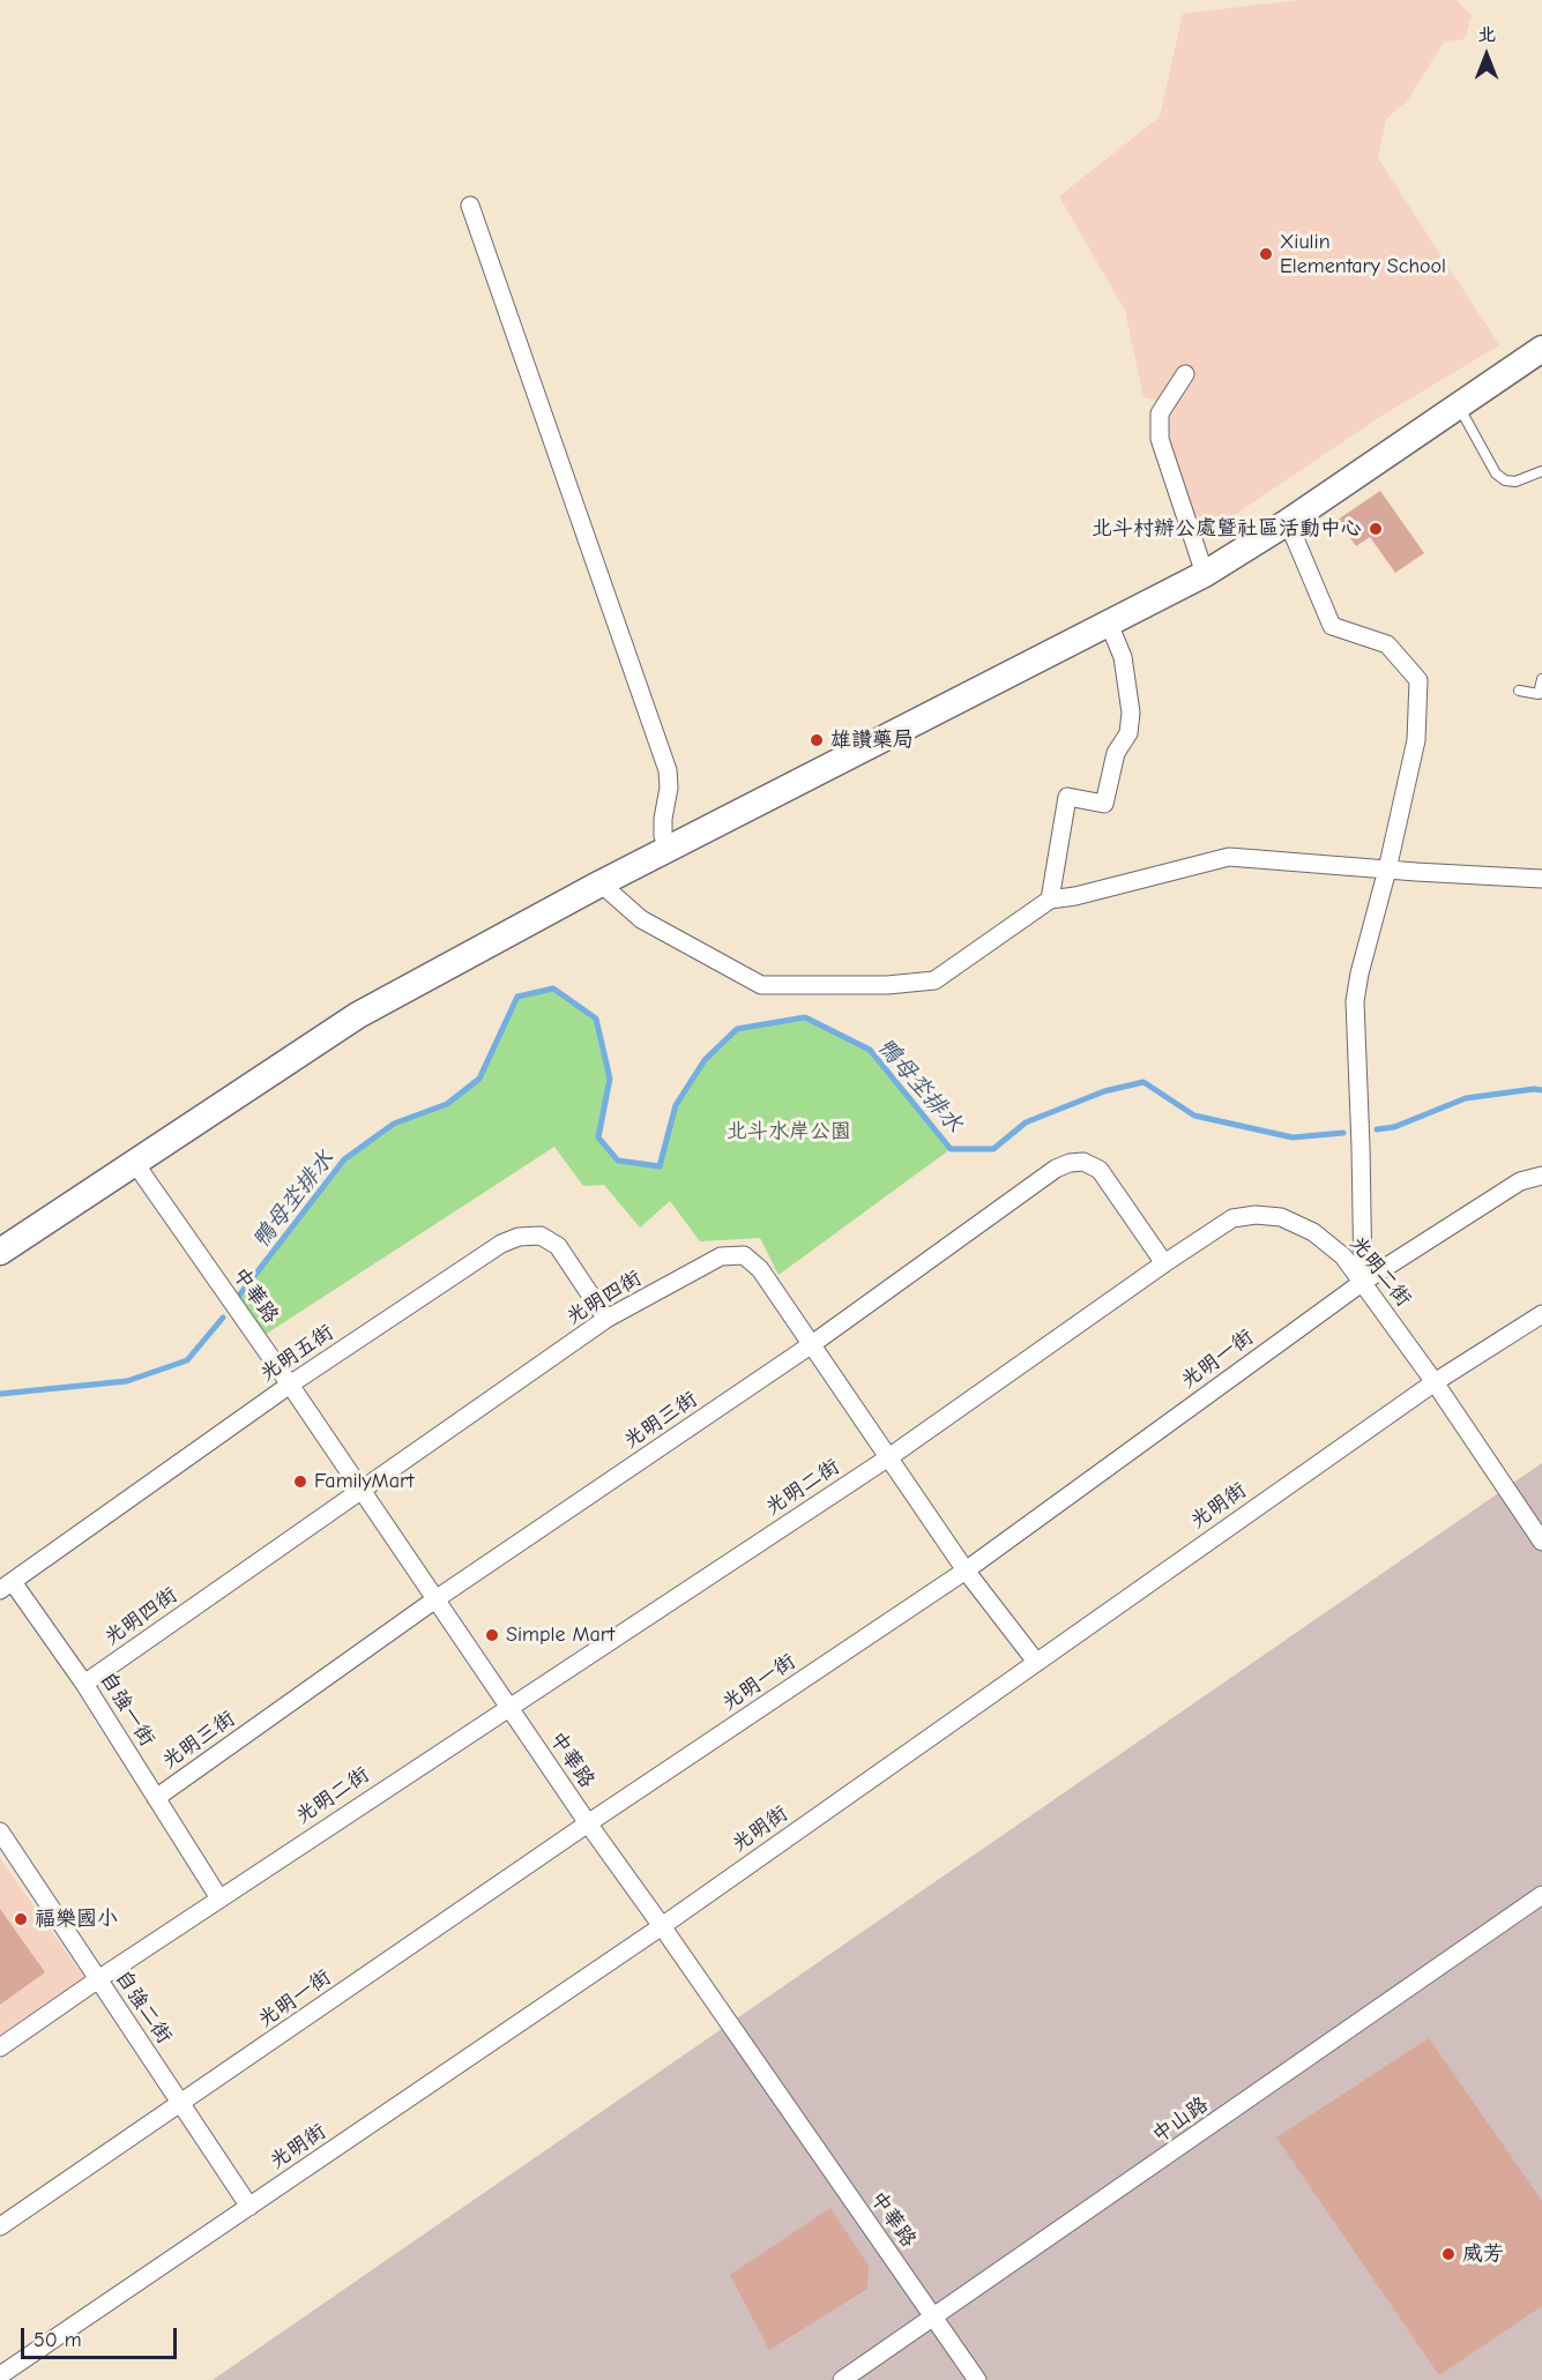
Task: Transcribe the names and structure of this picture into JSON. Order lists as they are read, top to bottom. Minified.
{"streets":{"street":["光明二街","中華路","光明四街","光明五街","光明一街","光明三街","光明街","自強一街","自強二街","中山路"]},"crossings":[["光明二街","中華路"],["光明二街","光明四街"],["光明二街","光明一街"],["光明二街","光明三街"],["光明二街","光明街"],["光明二街","自強一街"],["光明二街","自強二街"],["中華路","光明四街"],["中華路","光明五街"],["中華路","光明一街"],["中華路","光明三街"],["中華路","光明街"],["中華路","中山路"],["光明四街","光明五街"],["光明四街","光明一街"],["光明四街","光明三街"],["光明四街","光明街"],["光明四街","自強一街"],["光明五街","自強一街"],["光明一街","自強二街"],["光明三街","自強一街"],["光明街","自強二街"]],"water":["鴨母坔排水"],"parks":["北斗水岸公園"],"places":["Xiulin Elementary School","北斗村辦公處暨社區活動中心","雄讚藥局","FamilyMart","Simple Mart","福樂國小","威芳"],"scale_bar":"50 m","north":"top"}
